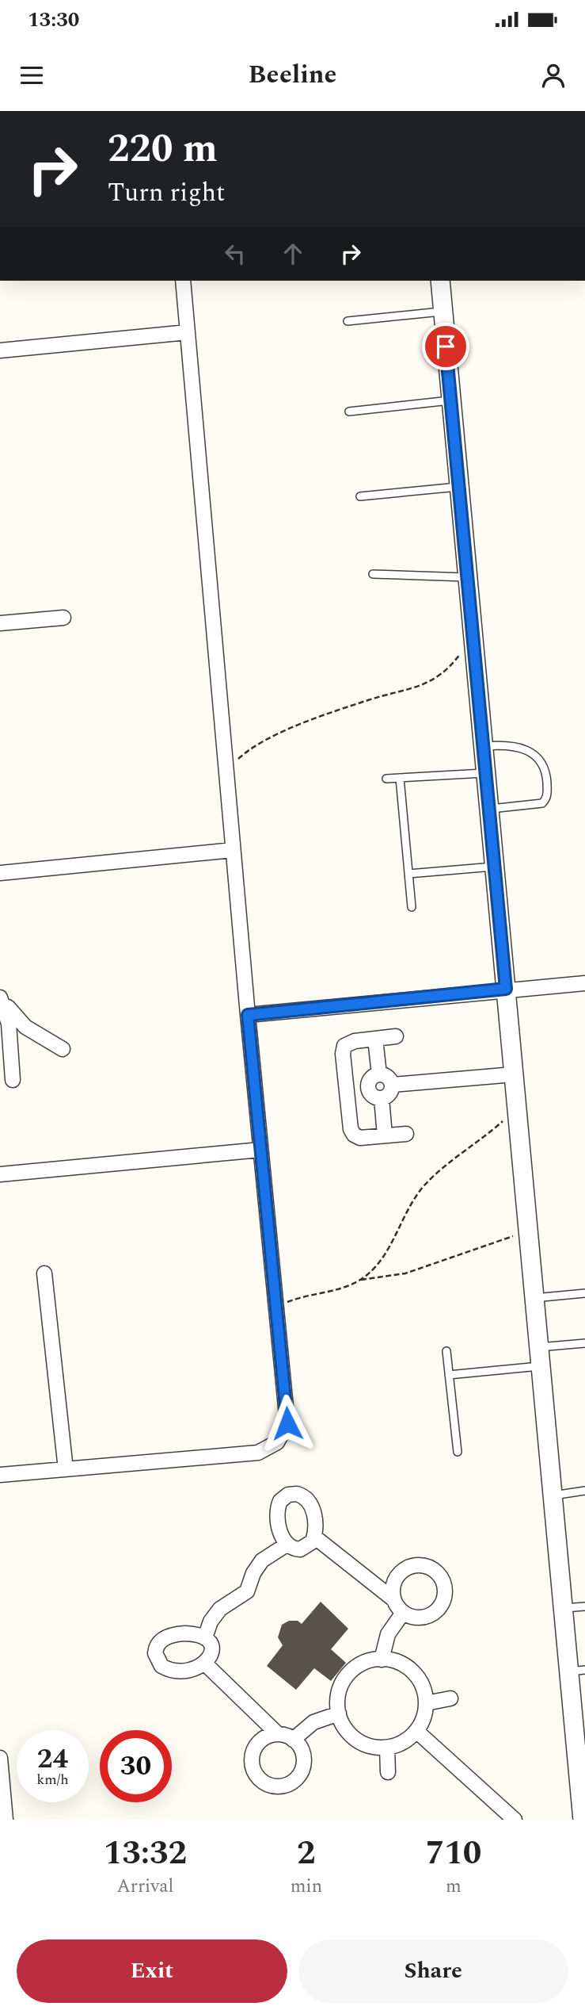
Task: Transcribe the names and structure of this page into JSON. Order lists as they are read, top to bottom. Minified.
{"page":{"status":"13:30","header":"Beeline","turn":["220 m","Turn right"],"speed":"24 km/h","limit":"30","eta":["13:32","Arrival","2","min","710","m"],"buttons":["Exit","Share"]}}
